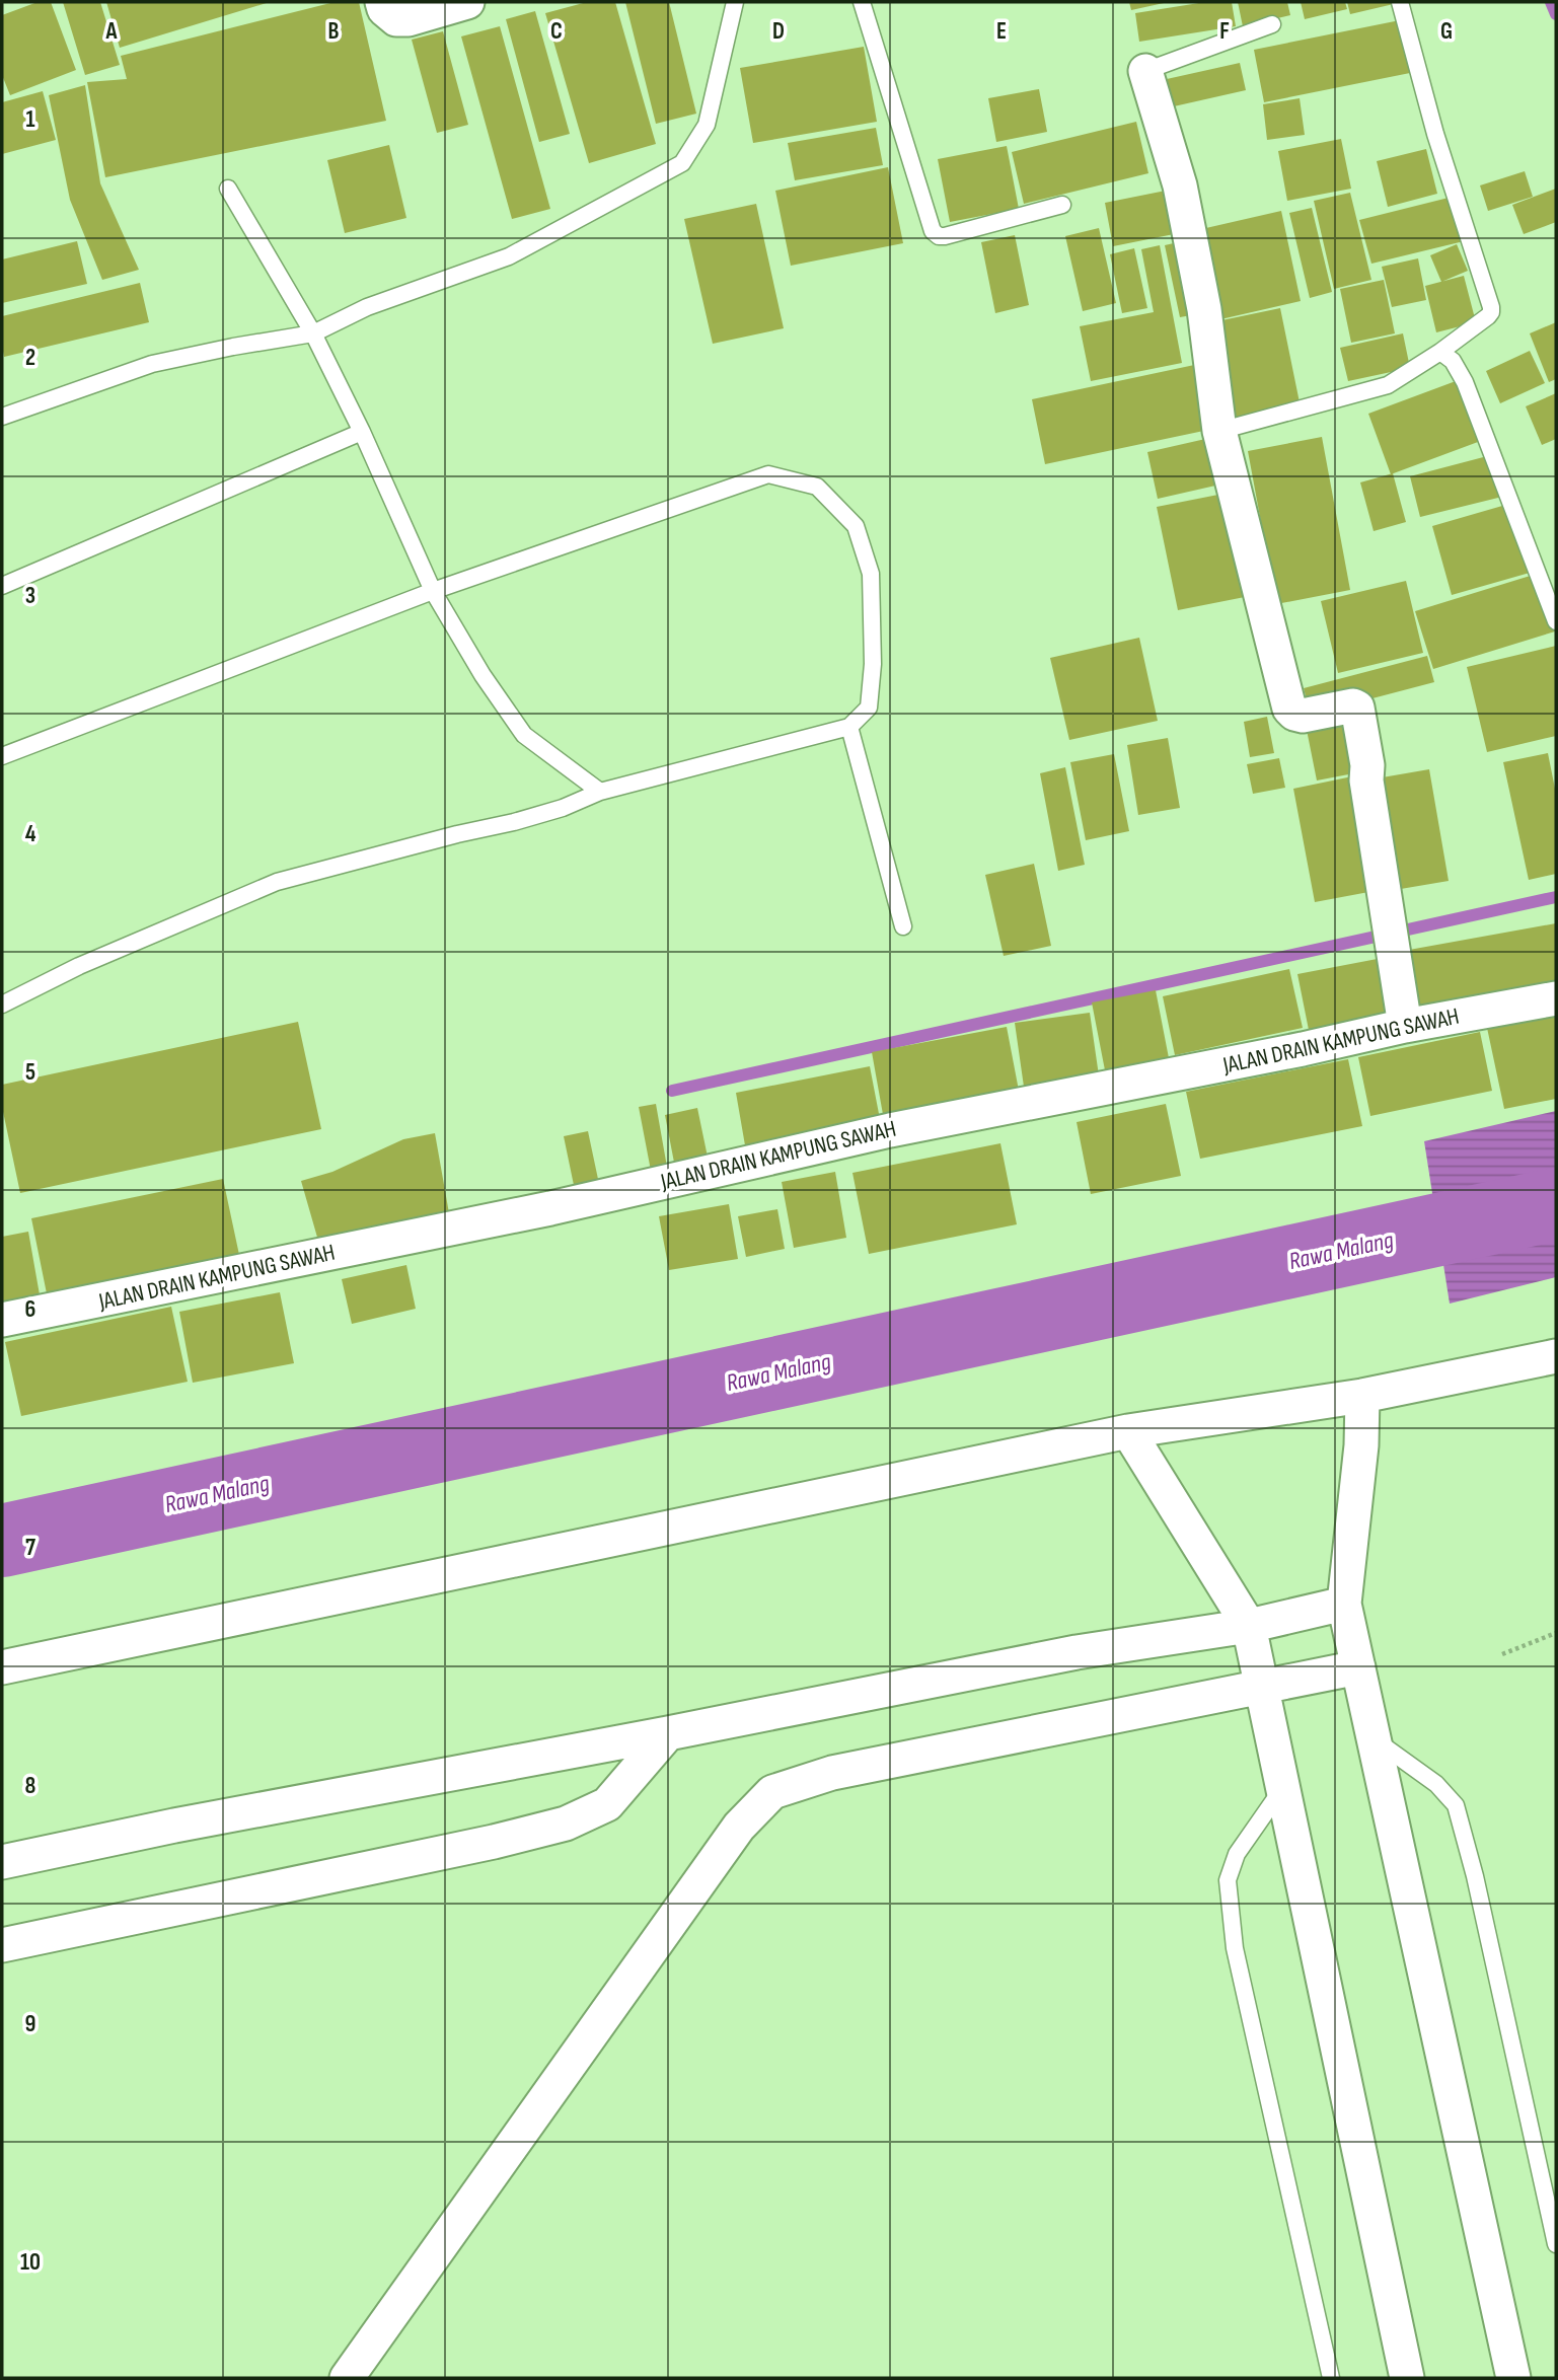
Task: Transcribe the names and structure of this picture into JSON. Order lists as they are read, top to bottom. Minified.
{"streets":{"street":["JALAN DRAIN KAMPUNG SAWAH"]},"water":["Rawa Malang"],"grid":{"columns":["A","B","C","D","E","F","G"],"rows":["1","2","3","4","5","6","7","8","9","10"]}}
